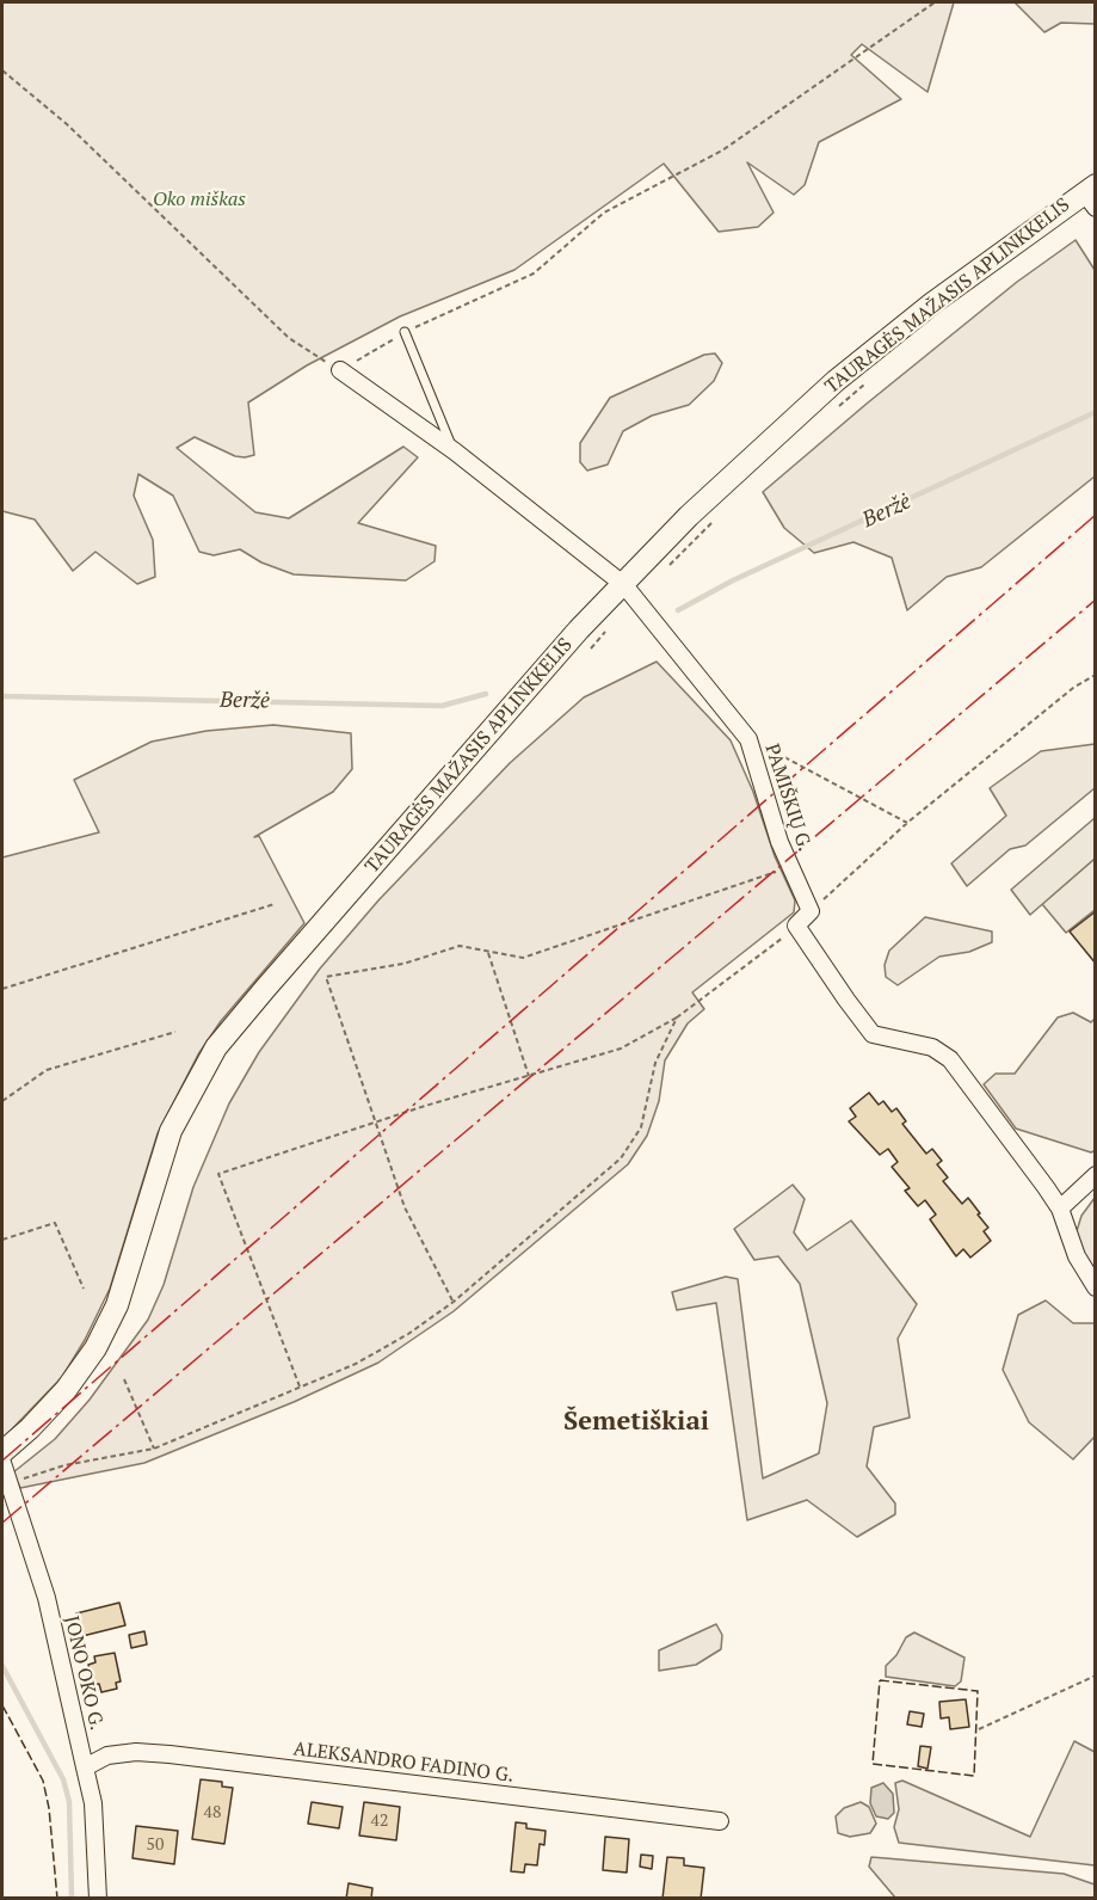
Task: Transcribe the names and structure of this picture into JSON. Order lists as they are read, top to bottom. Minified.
{"streets":{"main road":["TAURAGĖS MAŽASIS APLINKKELIS"],"street":["PAMIŠKIŲ G.","JONO OKO G.","ALEKSANDRO FADINO G."]},"crossings":[["TAURAGĖS MAŽASIS APLINKKELIS","PAMIŠKIŲ G."],["JONO OKO G.","ALEKSANDRO FADINO G."]],"districts":["Šemetiškiai"],"water":["Beržė"],"parks":["Oko miškas"],"house_numbers":["48","42","50"]}
